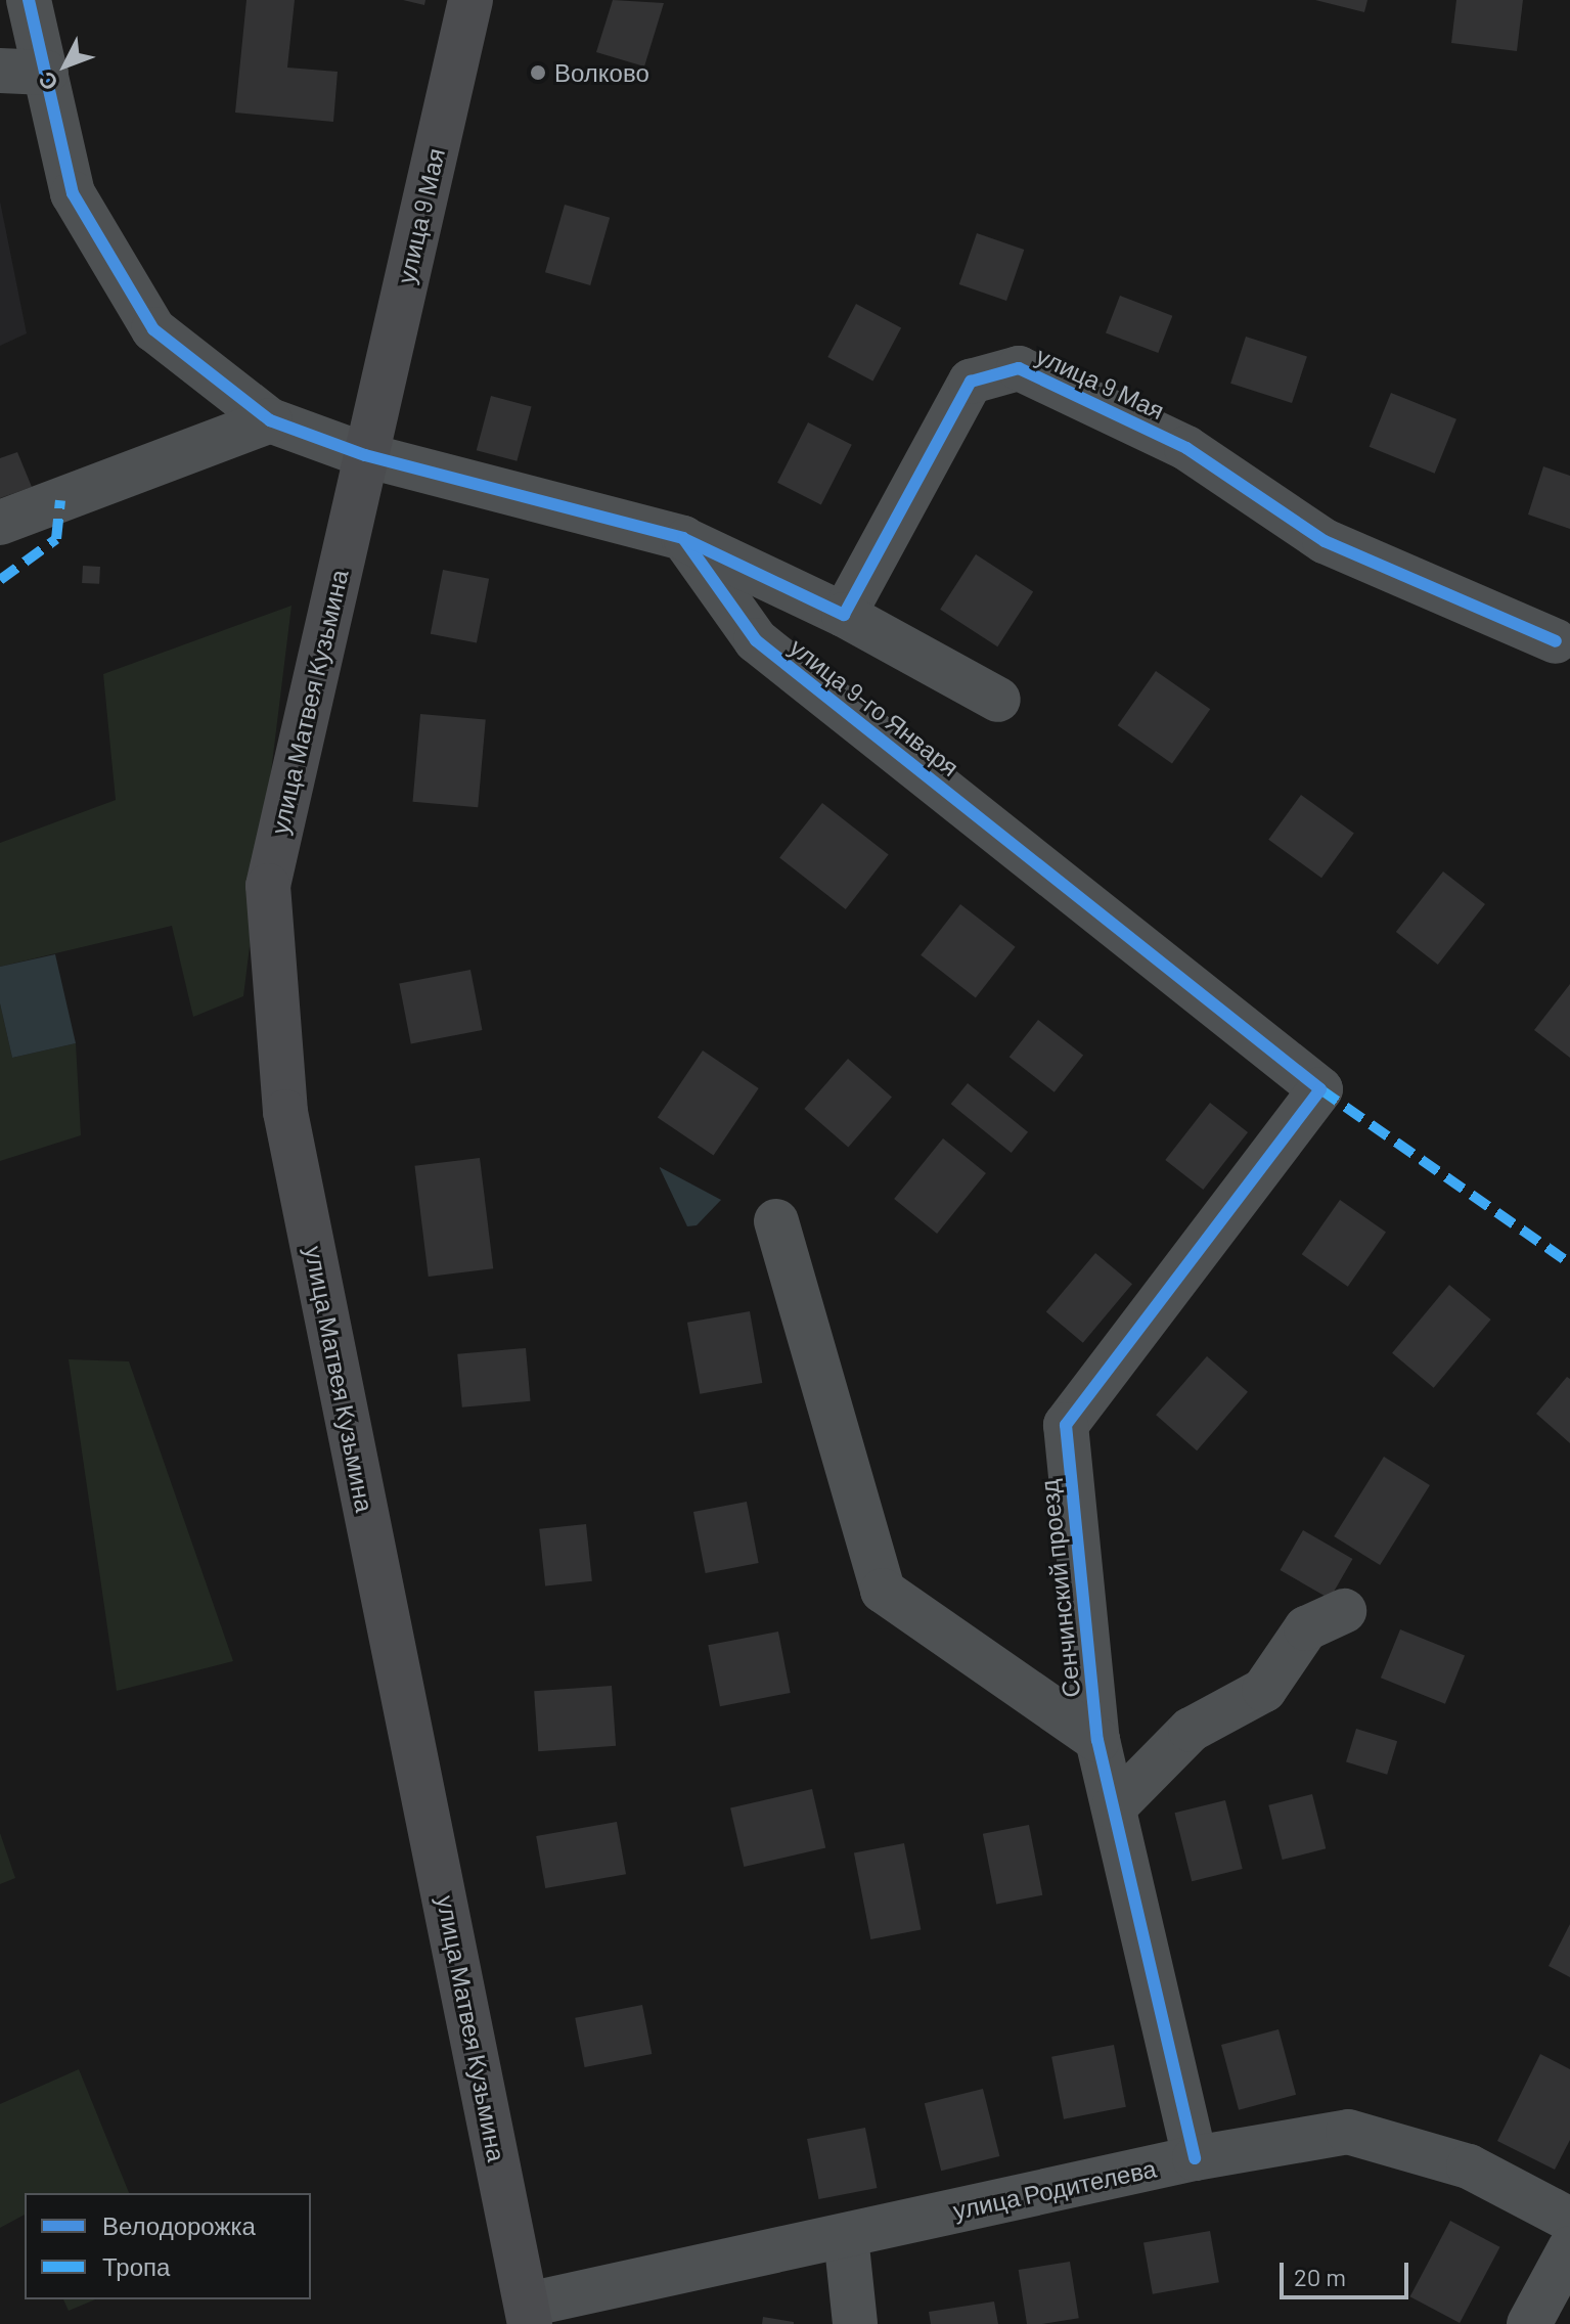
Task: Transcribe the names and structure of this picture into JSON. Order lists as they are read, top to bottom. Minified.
{"streets":{"main road":["улица 9 Мая","улица Матвея Кузьмина"],"street":["улица 9-го Января","Сенчинский проезд","улица Родителева"]},"crossings":[["улица 9 Мая","улица Матвея Кузьмина"],["улица Матвея Кузьмина","улица Родителева"],["улица 9-го Января","Сенчинский проезд"],["Сенчинский проезд","улица Родителева"]],"places":["Волково"],"legend":["Велодорожка","Тропа"],"scale_bar":"20 m","north":"bottom left"}
